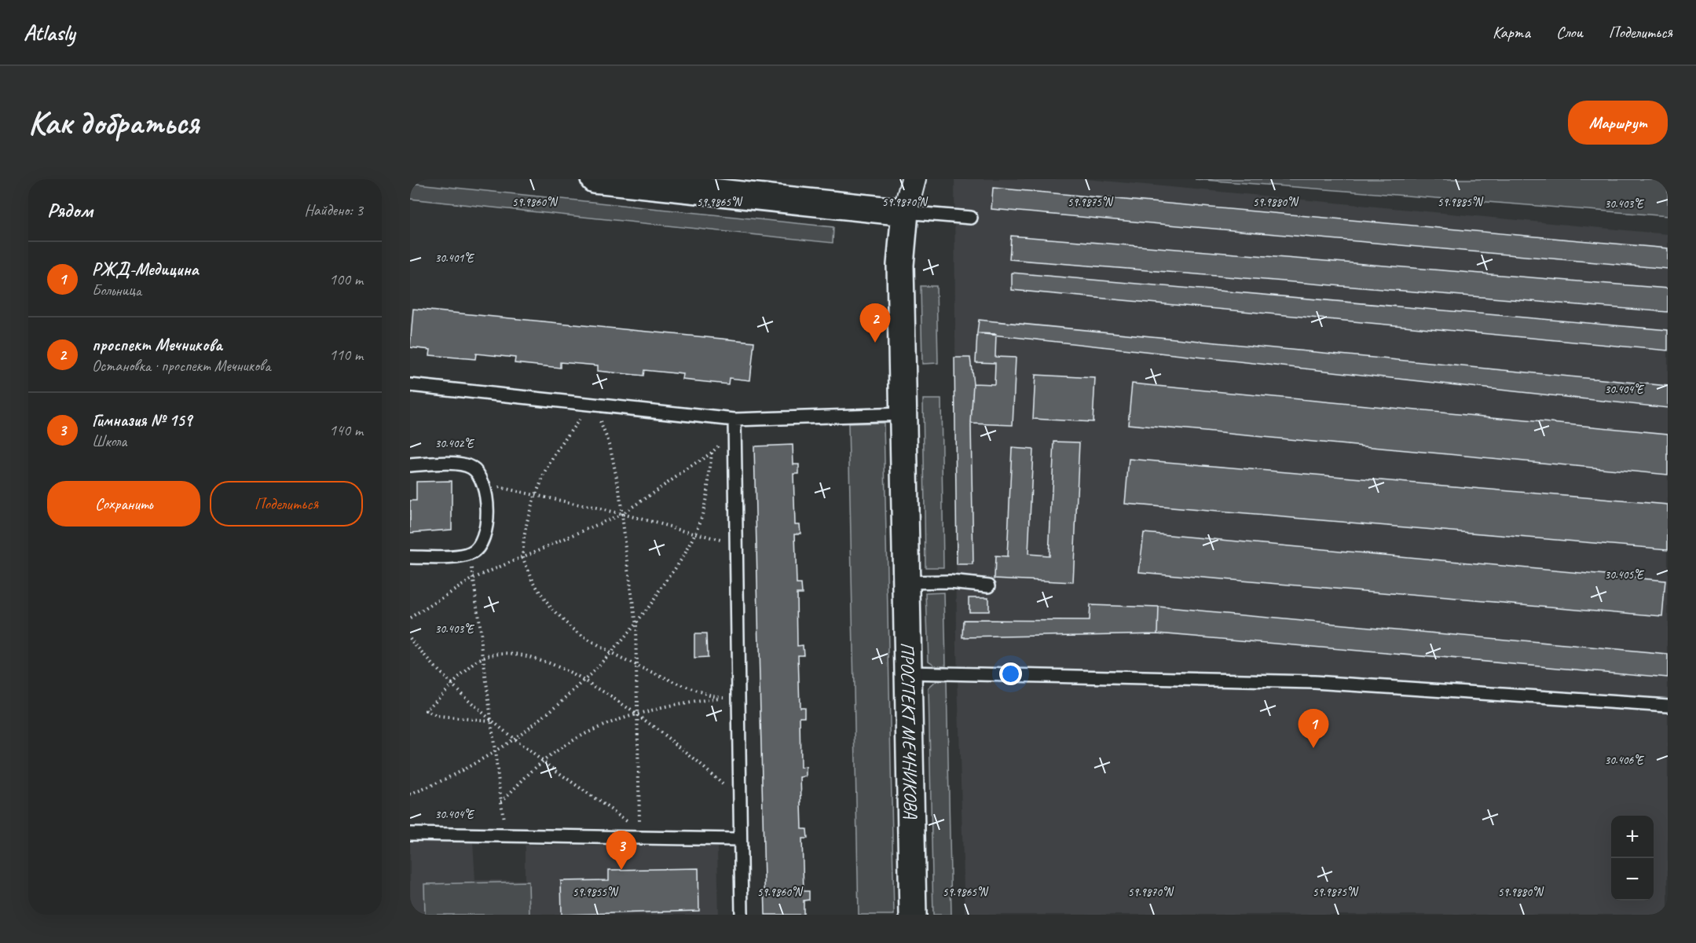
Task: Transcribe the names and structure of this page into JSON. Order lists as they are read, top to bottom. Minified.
{"streets":{"street":["ПРОСПЕКТ МЕЧНИКОВА"]},"page":{"header":"Atlasly","nav":["Карта","Слои","Поделиться"],"buttons":["Маршрут",["Сохранить","Поделиться"]],"title":"Как добраться","heading":["Рядом","Найдено: 3"],"list":[{"mark":"1","name":"РЖД-Медицина","note":"Больница","value":"100 m"},{"mark":"2","name":"проспект Мечникова","note":"Остановка · проспект Мечникова","value":"110 m"},{"mark":"3","name":"Гимназия № 159","note":"Школа","value":"140 m"}],"pins":["2","1","3"],"map_buttons":["+","−"]},"coordinates":["59.9885°N","59.9860°N","59.9865°N","59.9870°N","59.9875°N","59.9880°N","30.403°E","30.401°E","30.404°E","30.402°E","30.405°E","30.406°E","59.9855°N"]}
